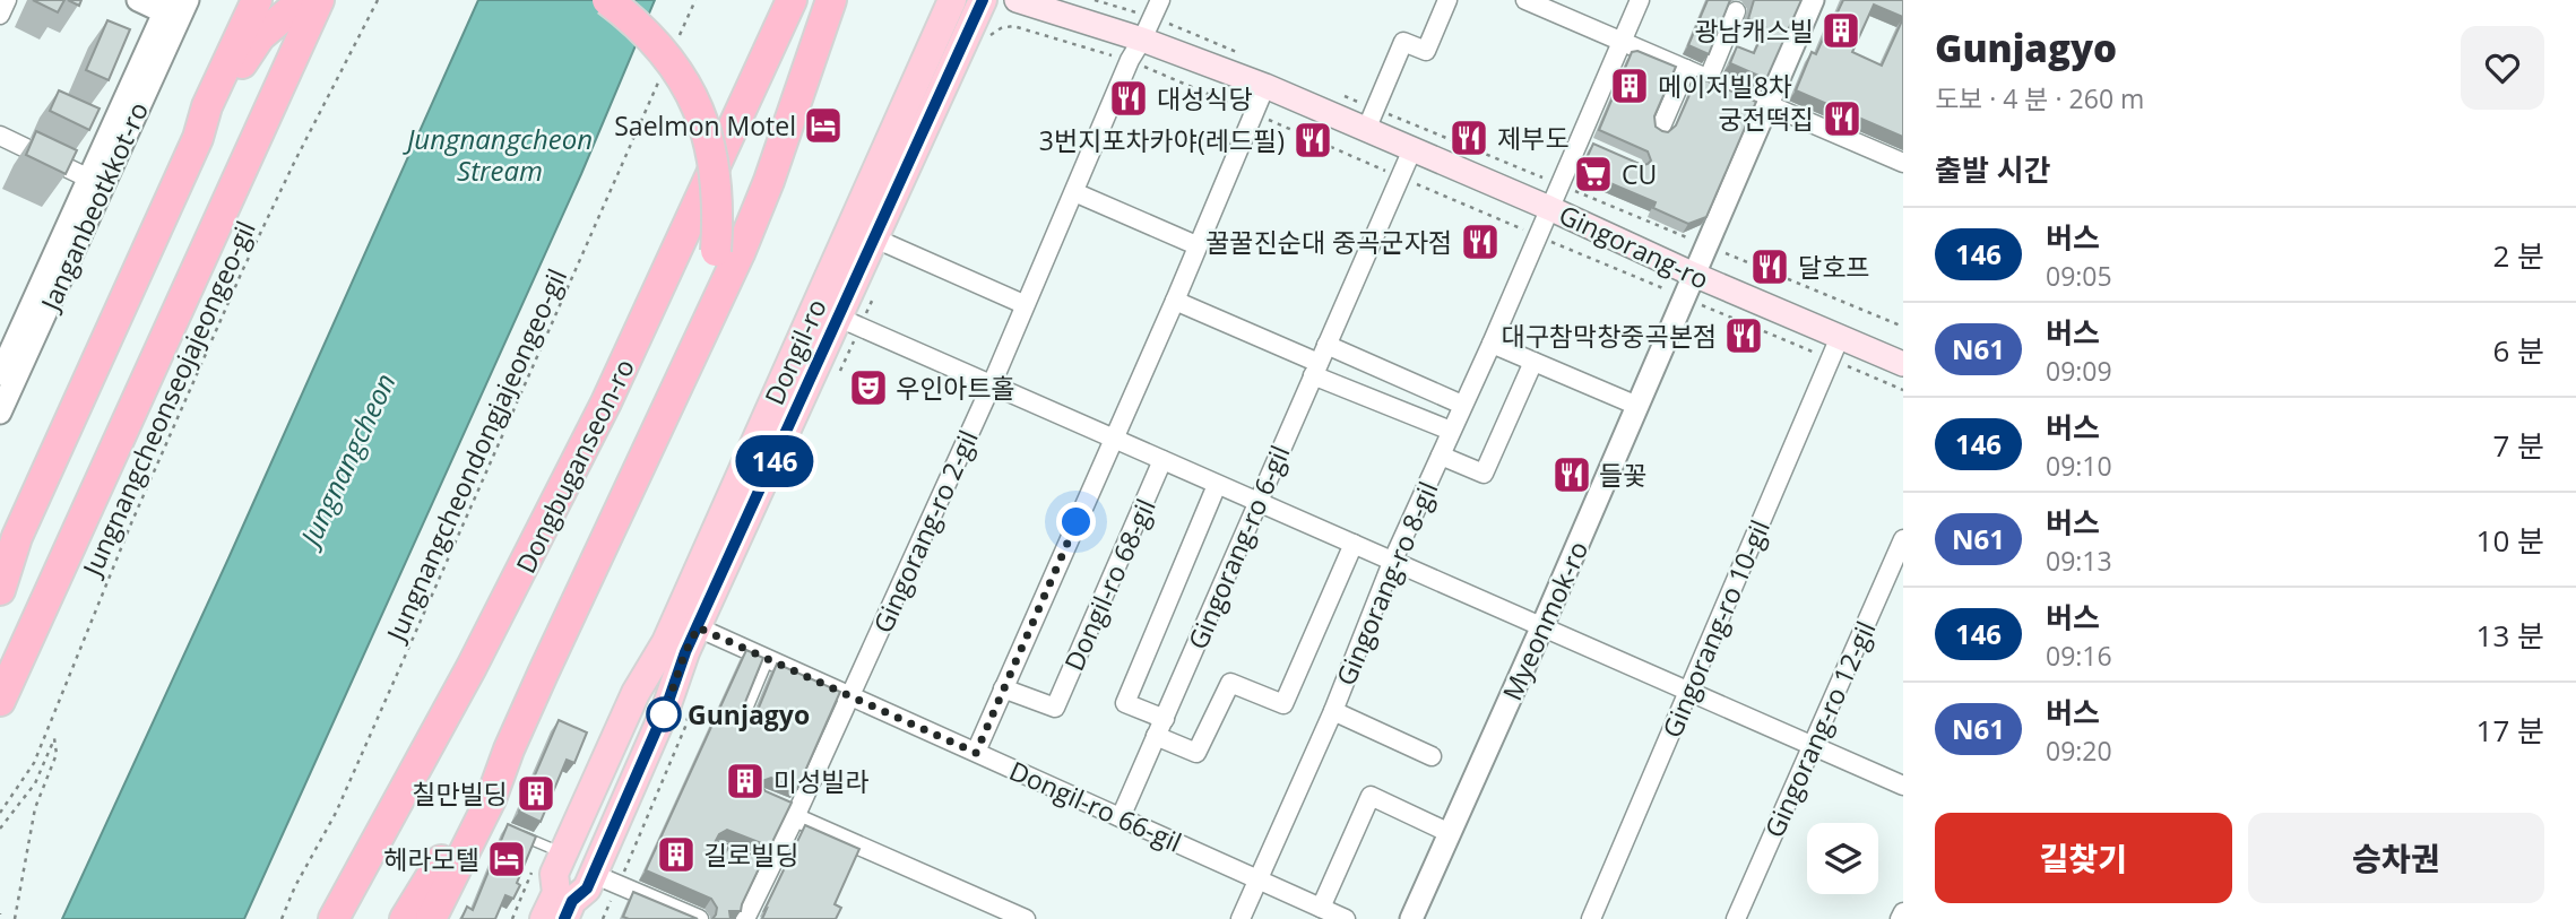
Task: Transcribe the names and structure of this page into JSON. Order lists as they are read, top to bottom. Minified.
{"streets":{"highway":["Dongbuganseon-ro"],"main road":["Gingorang-ro","Dongil-ro"],"street":["Janganbeotkkot-ro","Gingorang-ro 2-gil","Gingorang-ro 6-gil","Gingorang-ro 8-gil","Dongil-ro 68-gil","Myeonmok-ro","Gingorang-ro 10-gil","Gingorang-ro 12-gil","Dongil-ro 66-gil"],"path":["Jungnangcheonseojajeongeo-gil","Jungnangcheondongjajeongeo-gil"]},"crossings":[["Gingorang-ro","Gingorang-ro 2-gil"],["Gingorang-ro","Gingorang-ro 6-gil"],["Gingorang-ro","Gingorang-ro 8-gil"],["Gingorang-ro","Myeonmok-ro"],["Gingorang-ro","Gingorang-ro 10-gil"],["Dongil-ro","Dongil-ro 66-gil"],["Gingorang-ro 2-gil","Dongil-ro 66-gil"],["Gingorang-ro 6-gil","Dongil-ro 66-gil"],["Gingorang-ro 8-gil","Dongil-ro 66-gil"]],"water":["Jungnangcheon Stream","Jungnangcheon"],"places":{"building":["광남캐스빌","메이저빌8차","미성빌라","칠만빌딩","길로빌딩"],"restaurant":["대성식당","궁전떡집","제부도","3번지포차카야(레드필)","꿀꿀진순대 중곡군자점","달호프","대구참막창중곡본점","들꽃"],"hotel":["Saelmon Motel","헤라모텔"],"supermarket":["CU"],"theatre":["우인아트홀"],"other":["Gunjagyo"]},"lines":["bus line 146"],"page":{"on_map":"146","heading":[["Gunjagyo","도보 · 4 분 · 260 m"],"출발 시간"],"list":[{"mark":"146","name":"버스","note":"09:05","value":"2 분"},{"mark":"N61","name":"버스","note":"09:09","value":"6 분"},{"mark":"146","name":"버스","note":"09:10","value":"7 분"},{"mark":"N61","name":"버스","note":"09:13","value":"10 분"},{"mark":"146","name":"버스","note":"09:16","value":"13 분"},{"mark":"N61","name":"버스","note":"09:20","value":"17 분"}],"buttons":["길찾기","승차권"]}}
